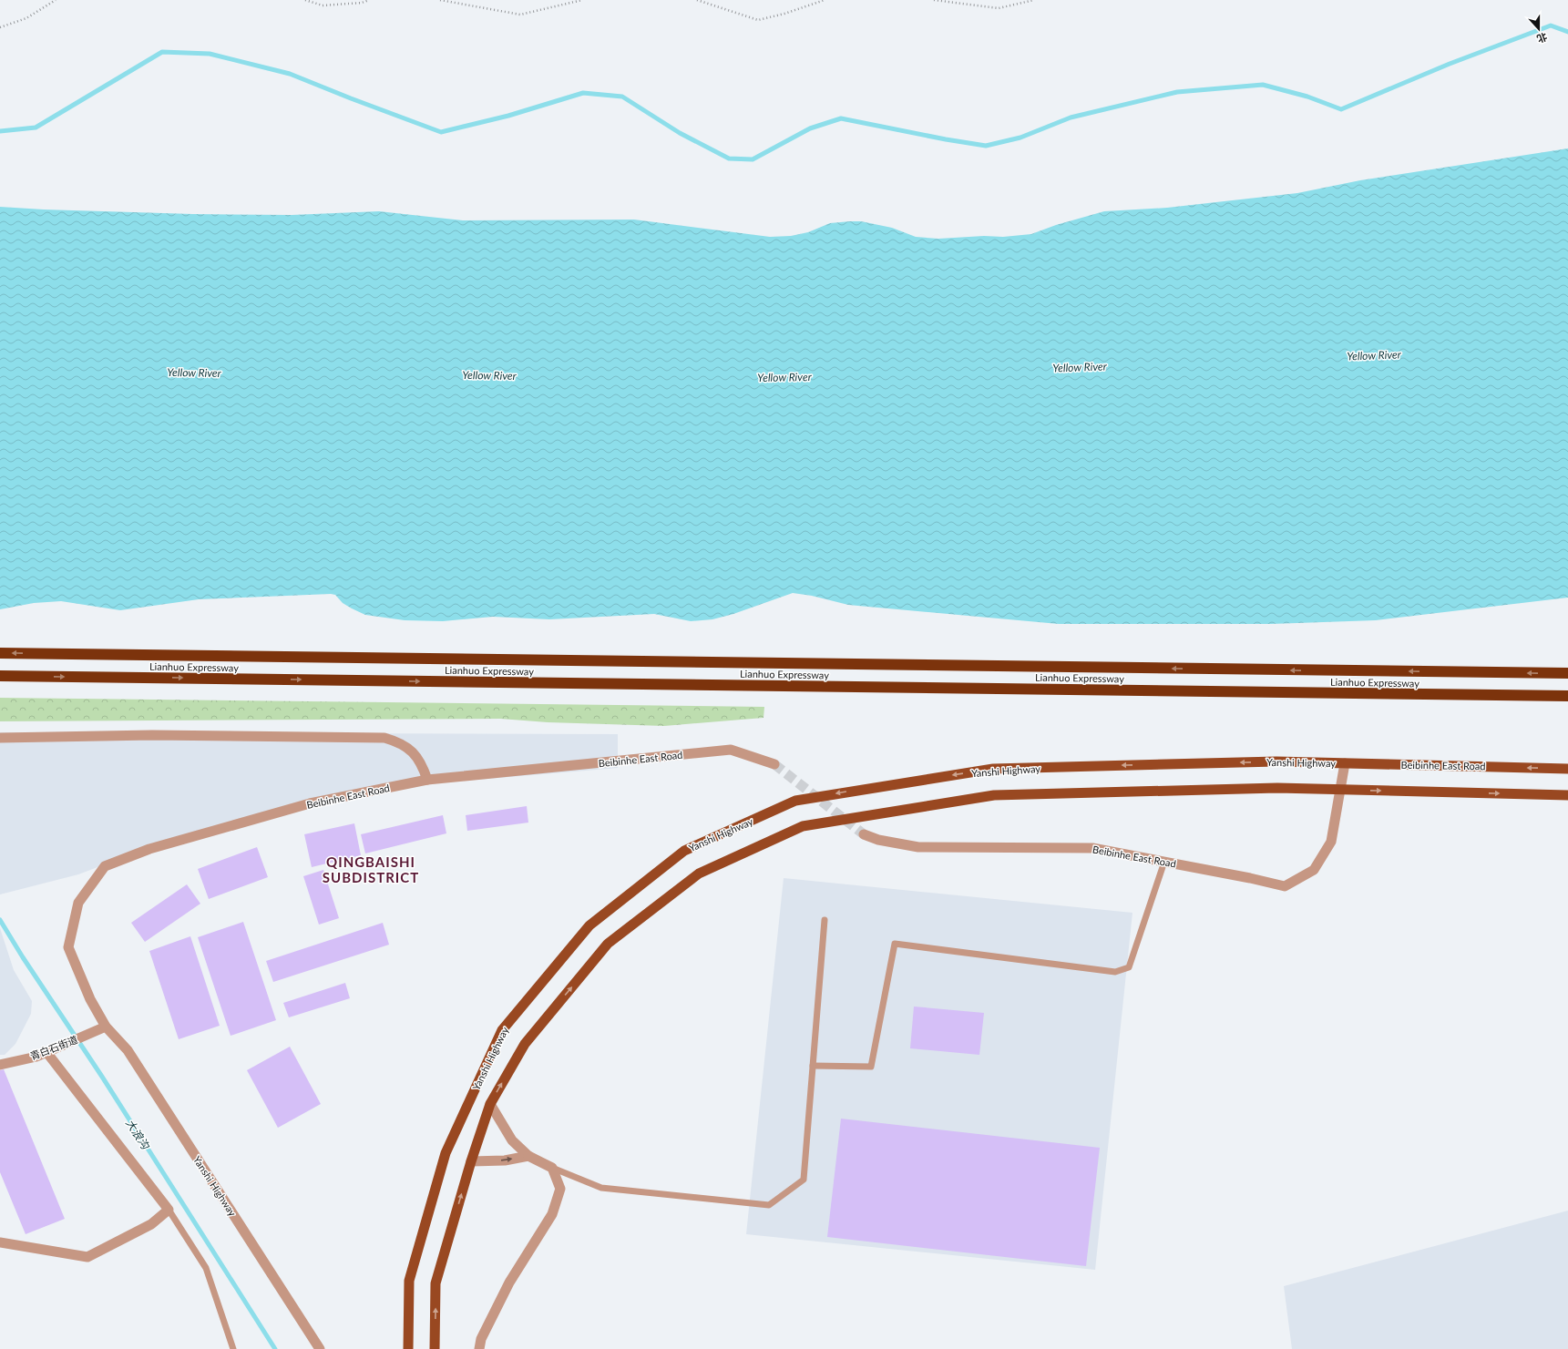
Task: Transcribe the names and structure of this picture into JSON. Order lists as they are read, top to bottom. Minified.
{"streets":{"highway":["Lianhuo Expressway"],"main road":["Beibinhe East Road","Yanshi Highway"],"street":["青白石街道"]},"crossings":[["Beibinhe East Road","Yanshi Highway"],["Beibinhe East Road","青白石街道"],["Yanshi Highway","青白石街道"]],"districts":["QINGBAISHI SUBDISTRICT"],"water":["Yellow River","大浪沟"],"north":"bottom"}
